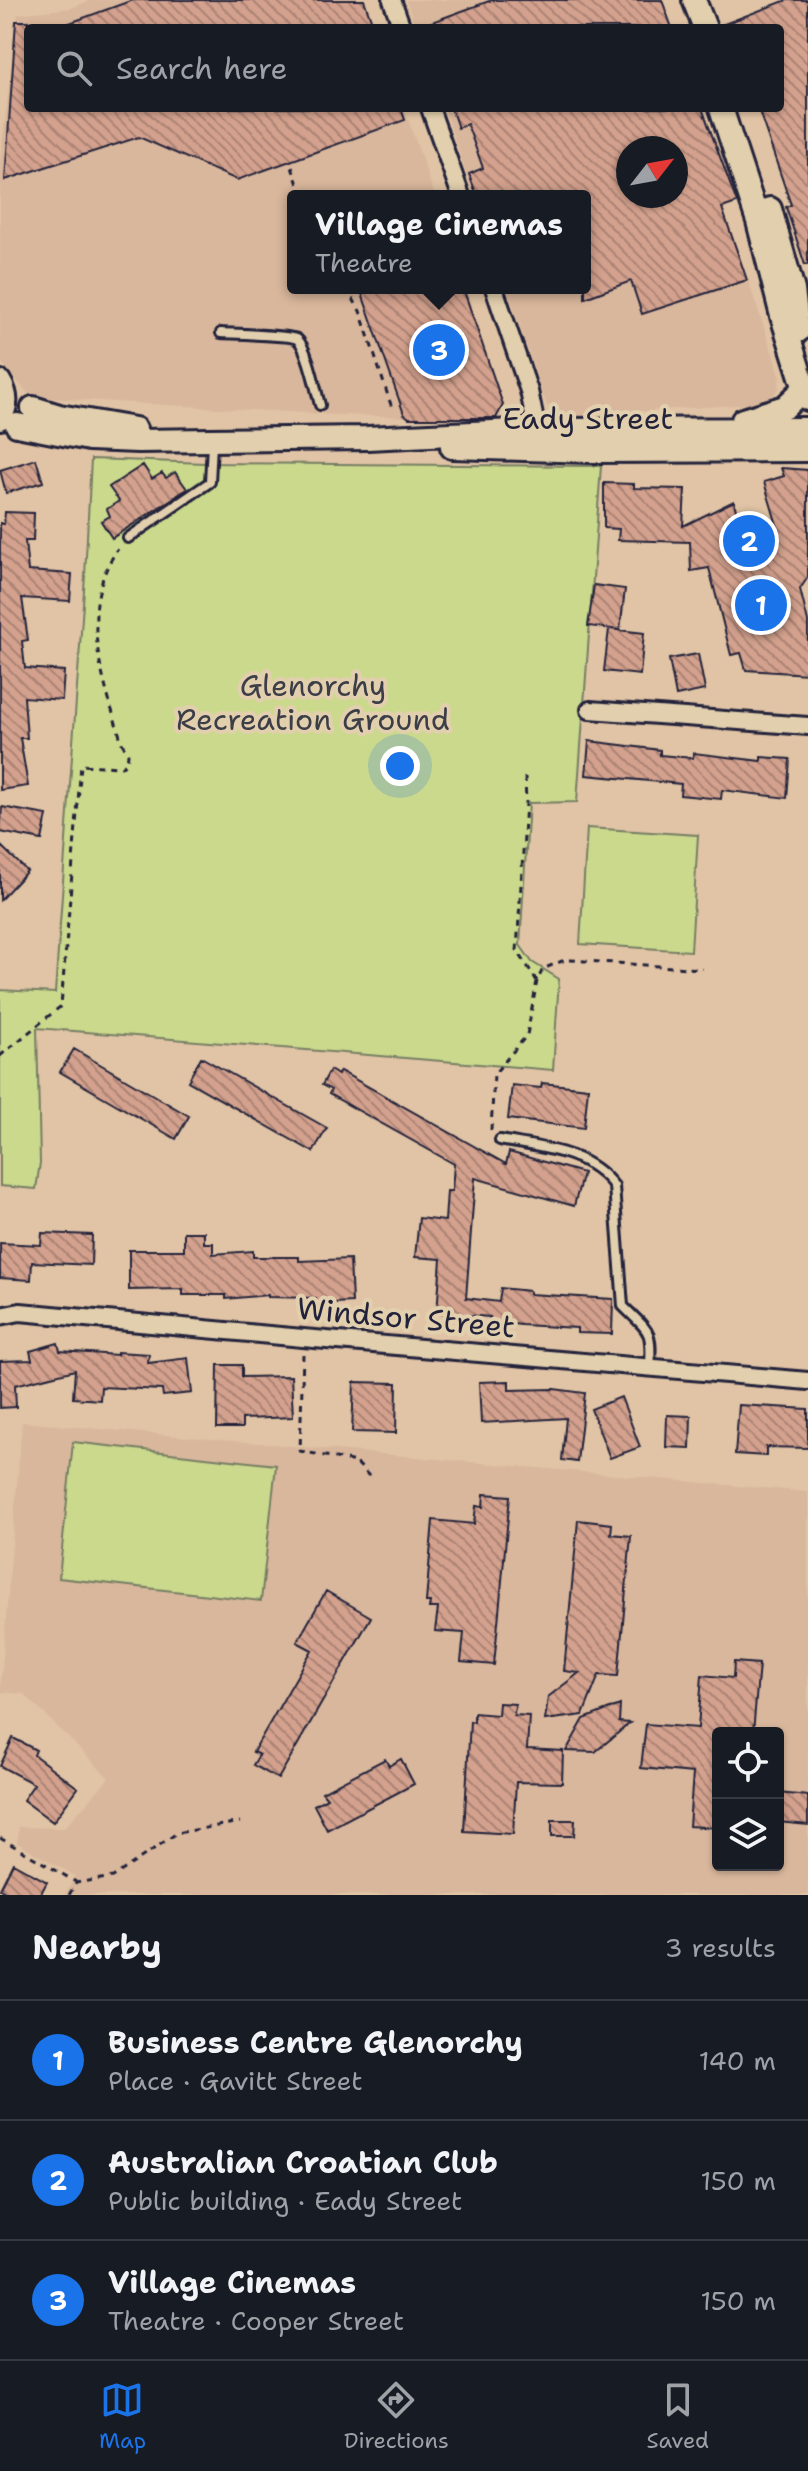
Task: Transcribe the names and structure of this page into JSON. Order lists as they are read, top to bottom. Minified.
{"streets":{"main road":["Eady Street"],"street":["Windsor Street"]},"parks":["Glenorchy Recreation Ground"],"north":"top right","page":{"search":"Search here","popup":["Village Cinemas","Theatre"],"pins":["3","2","1"],"heading":["Nearby","3 results"],"list":[{"mark":"1","name":"Business Centre Glenorchy","note":"Place · Gavitt Street","value":"140 m"},{"mark":"2","name":"Australian Croatian Club","note":"Public building · Eady Street","value":"150 m"},{"mark":"3","name":"Village Cinemas","note":"Theatre · Cooper Street","value":"150 m"}],"nav":["Map","Directions","Saved"]}}
